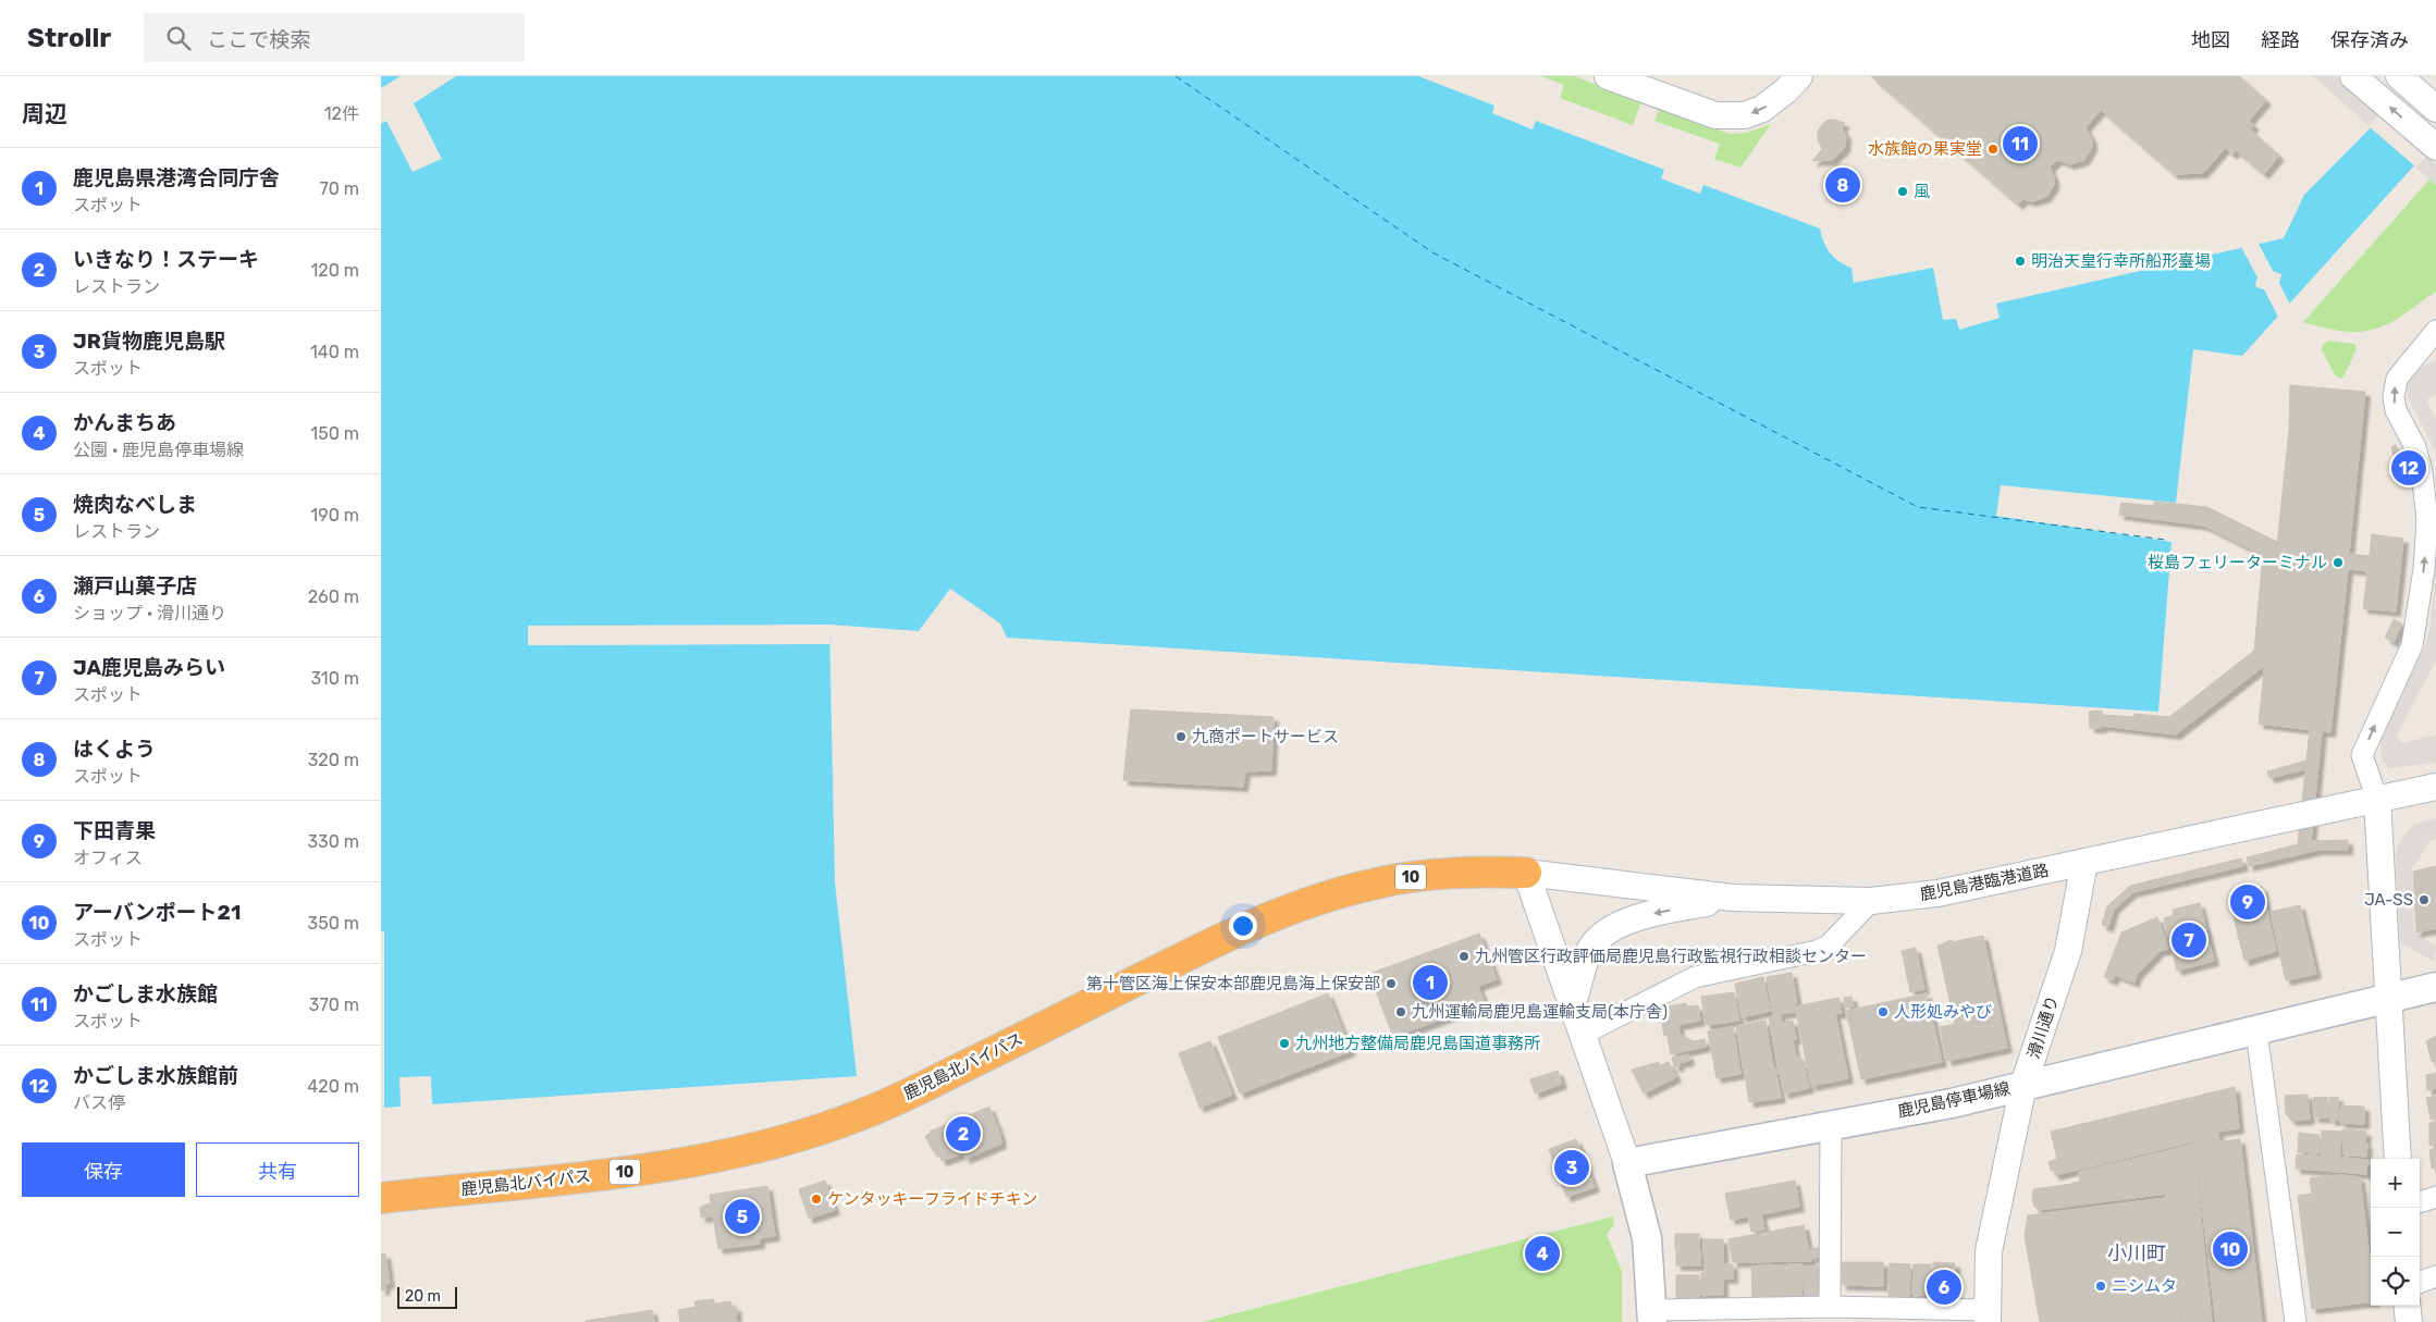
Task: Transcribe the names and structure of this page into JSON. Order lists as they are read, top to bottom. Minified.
{"streets":{"highway":["10","鹿児島北バイパス"],"main road":["鹿児島停車場線"],"street":["鹿児島港臨港道路","滑川通り"]},"crossings":[["鹿児島港臨港道路","滑川通り"],["鹿児島港臨港道路","鹿児島北バイパス"],["滑川通り","鹿児島停車場線"]],"districts":["小川町"],"places":["水族館の果実堂","風","明治天皇行幸所船形臺場","桜島フェリーターミナル","九商ポートサービス","JA-SS","九州管区行政評価局鹿児島行政監視行政相談センター","第十管区海上保安本部鹿児島海上保安部","九州運輸局鹿児島運輸支局(本庁舎)","人形処みやび","九州地方整備局鹿児島国道事務所","ケンタッキーフライドチキン","ニシムタ"],"scale_bar":"20 m","page":{"header":"Strollr","search":"ここで検索","nav":["地図","経路","保存済み"],"heading":["周辺","12件"],"pins":["11","8","12","9","7","1","2","3","5","10","4","6"],"list":[{"mark":"1","name":"鹿児島県港湾合同庁舎","note":"スポット","value":"70 m"},{"mark":"2","name":"いきなり！ステーキ","note":"レストラン","value":"120 m"},{"mark":"3","name":"JR貨物鹿児島駅","note":"スポット","value":"140 m"},{"mark":"4","name":"かんまちあ","note":"公園 · 鹿児島停車場線","value":"150 m"},{"mark":"5","name":"焼肉なべしま","note":"レストラン","value":"190 m"},{"mark":"6","name":"瀬戸山菓子店","note":"ショップ · 滑川通り","value":"260 m"},{"mark":"7","name":"JA鹿児島みらい","note":"スポット","value":"310 m"},{"mark":"8","name":"はくよう","note":"スポット","value":"320 m"},{"mark":"9","name":"下田青果","note":"オフィス","value":"330 m"},{"mark":"10","name":"アーバンポート21","note":"スポット","value":"350 m"},{"mark":"11","name":"かごしま水族館","note":"スポット","value":"370 m"},{"mark":"12","name":"かごしま水族館前","note":"バス停","value":"420 m"}],"buttons":["保存","共有"],"map_buttons":["+","−"],"scale":"20 m"}}
